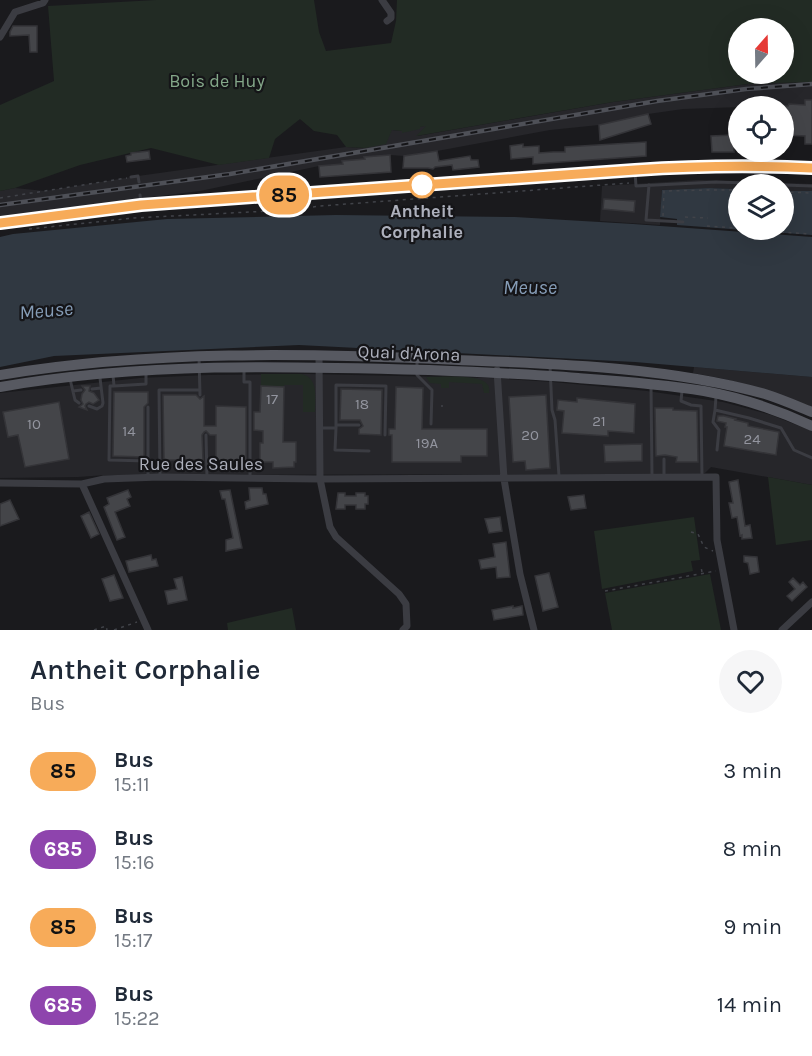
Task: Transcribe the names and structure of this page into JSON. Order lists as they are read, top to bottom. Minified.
{"streets":{"main road":["Quai d'Arona"],"street":["Rue des Saules"]},"water":["Meuse"],"parks":["Bois de Huy"],"places":["Antheit Corphalie"],"lines":["bus line 85"],"house_numbers":["17","18","21","10","14","20","24","19A"],"north":"top","page":{"on_map":"85","heading":["Antheit Corphalie","Bus"],"list":[{"mark":"85","name":"Bus","note":"15:11","value":"3 min"},{"mark":"685","name":"Bus","note":"15:16","value":"8 min"},{"mark":"85","name":"Bus","note":"15:17","value":"9 min"},{"mark":"685","name":"Bus","note":"15:22","value":"14 min"}]}}
